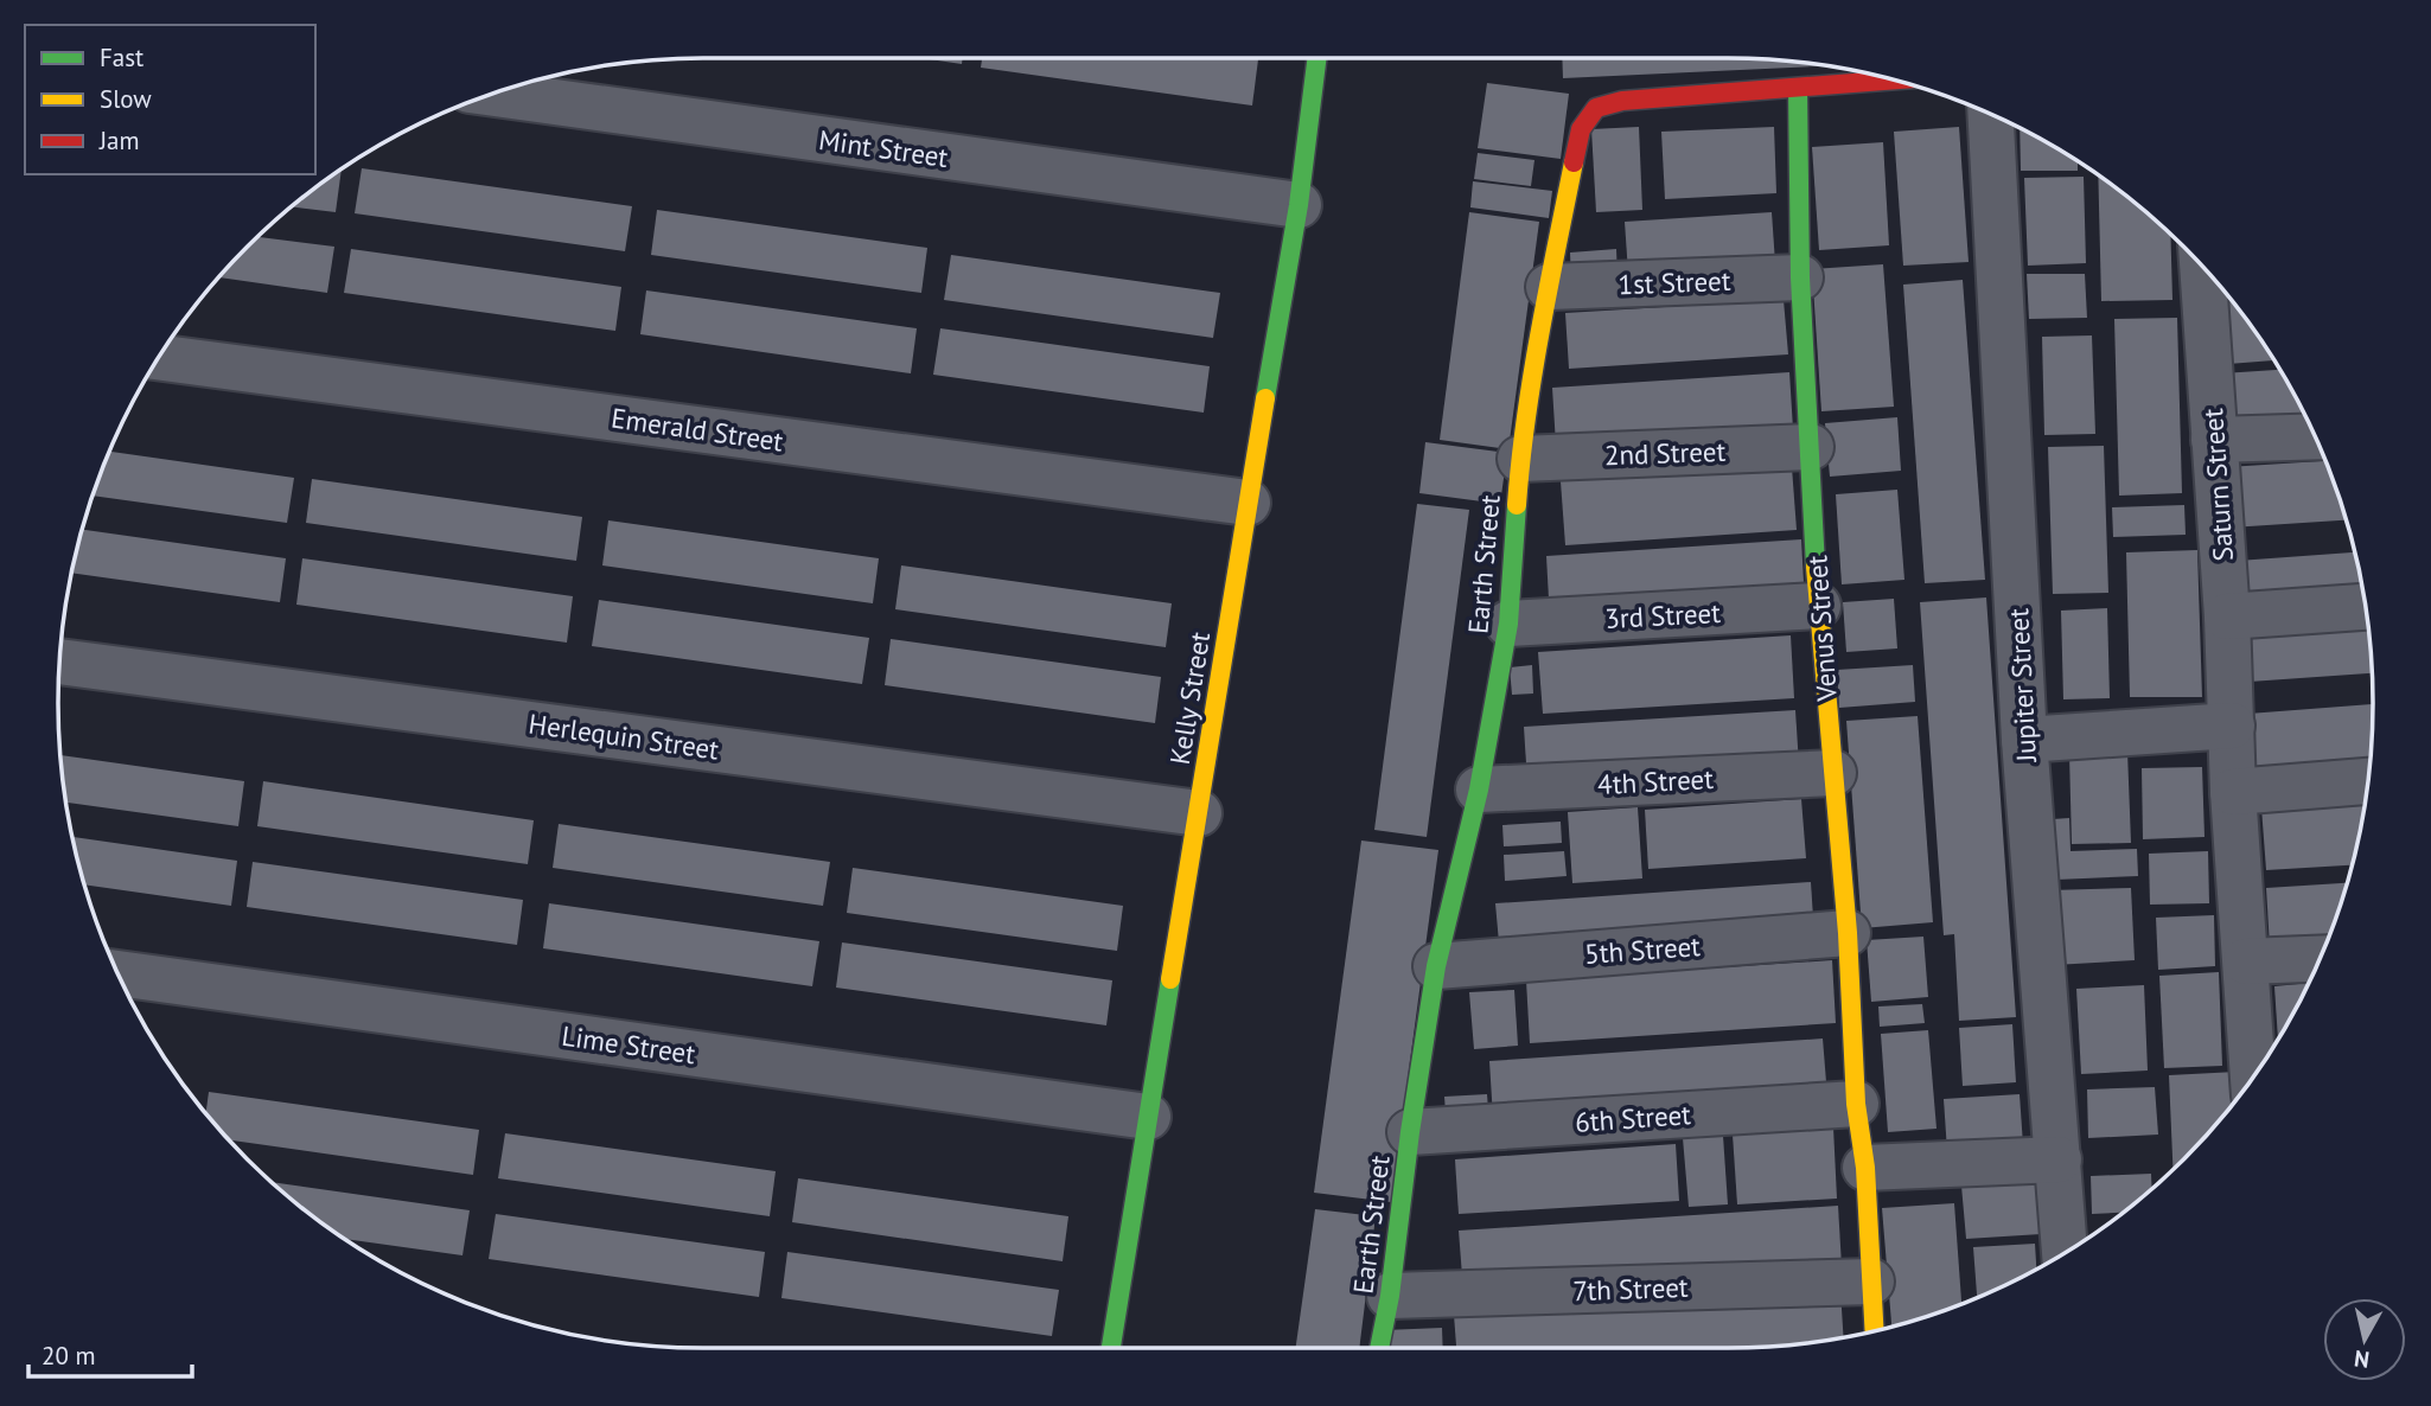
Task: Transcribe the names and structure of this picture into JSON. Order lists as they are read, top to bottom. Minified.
{"streets":{"street":["Mint Street","1st Street","Emerald Street","2nd Street","Saturn Street","Earth Street","3rd Street","Venus Street","Jupiter Street","Kelly Street","Herlequin Street","4th Street","5th Street","Lime Street","6th Street","7th Street"]},"crossings":[["Mint Street","Kelly Street"],["1st Street","Earth Street"],["1st Street","Venus Street"],["Emerald Street","Kelly Street"],["2nd Street","Earth Street"],["2nd Street","Venus Street"],["Earth Street","3rd Street"],["Earth Street","Venus Street"],["Earth Street","4th Street"],["Earth Street","5th Street"],["Earth Street","6th Street"],["Earth Street","7th Street"],["3rd Street","Venus Street"],["Venus Street","4th Street"],["Venus Street","5th Street"],["Venus Street","6th Street"],["Venus Street","7th Street"],["Kelly Street","Herlequin Street"],["Kelly Street","Lime Street"]],"legend":["Fast","Slow","Jam"],"scale_bar":"20 m","north":"bottom"}
